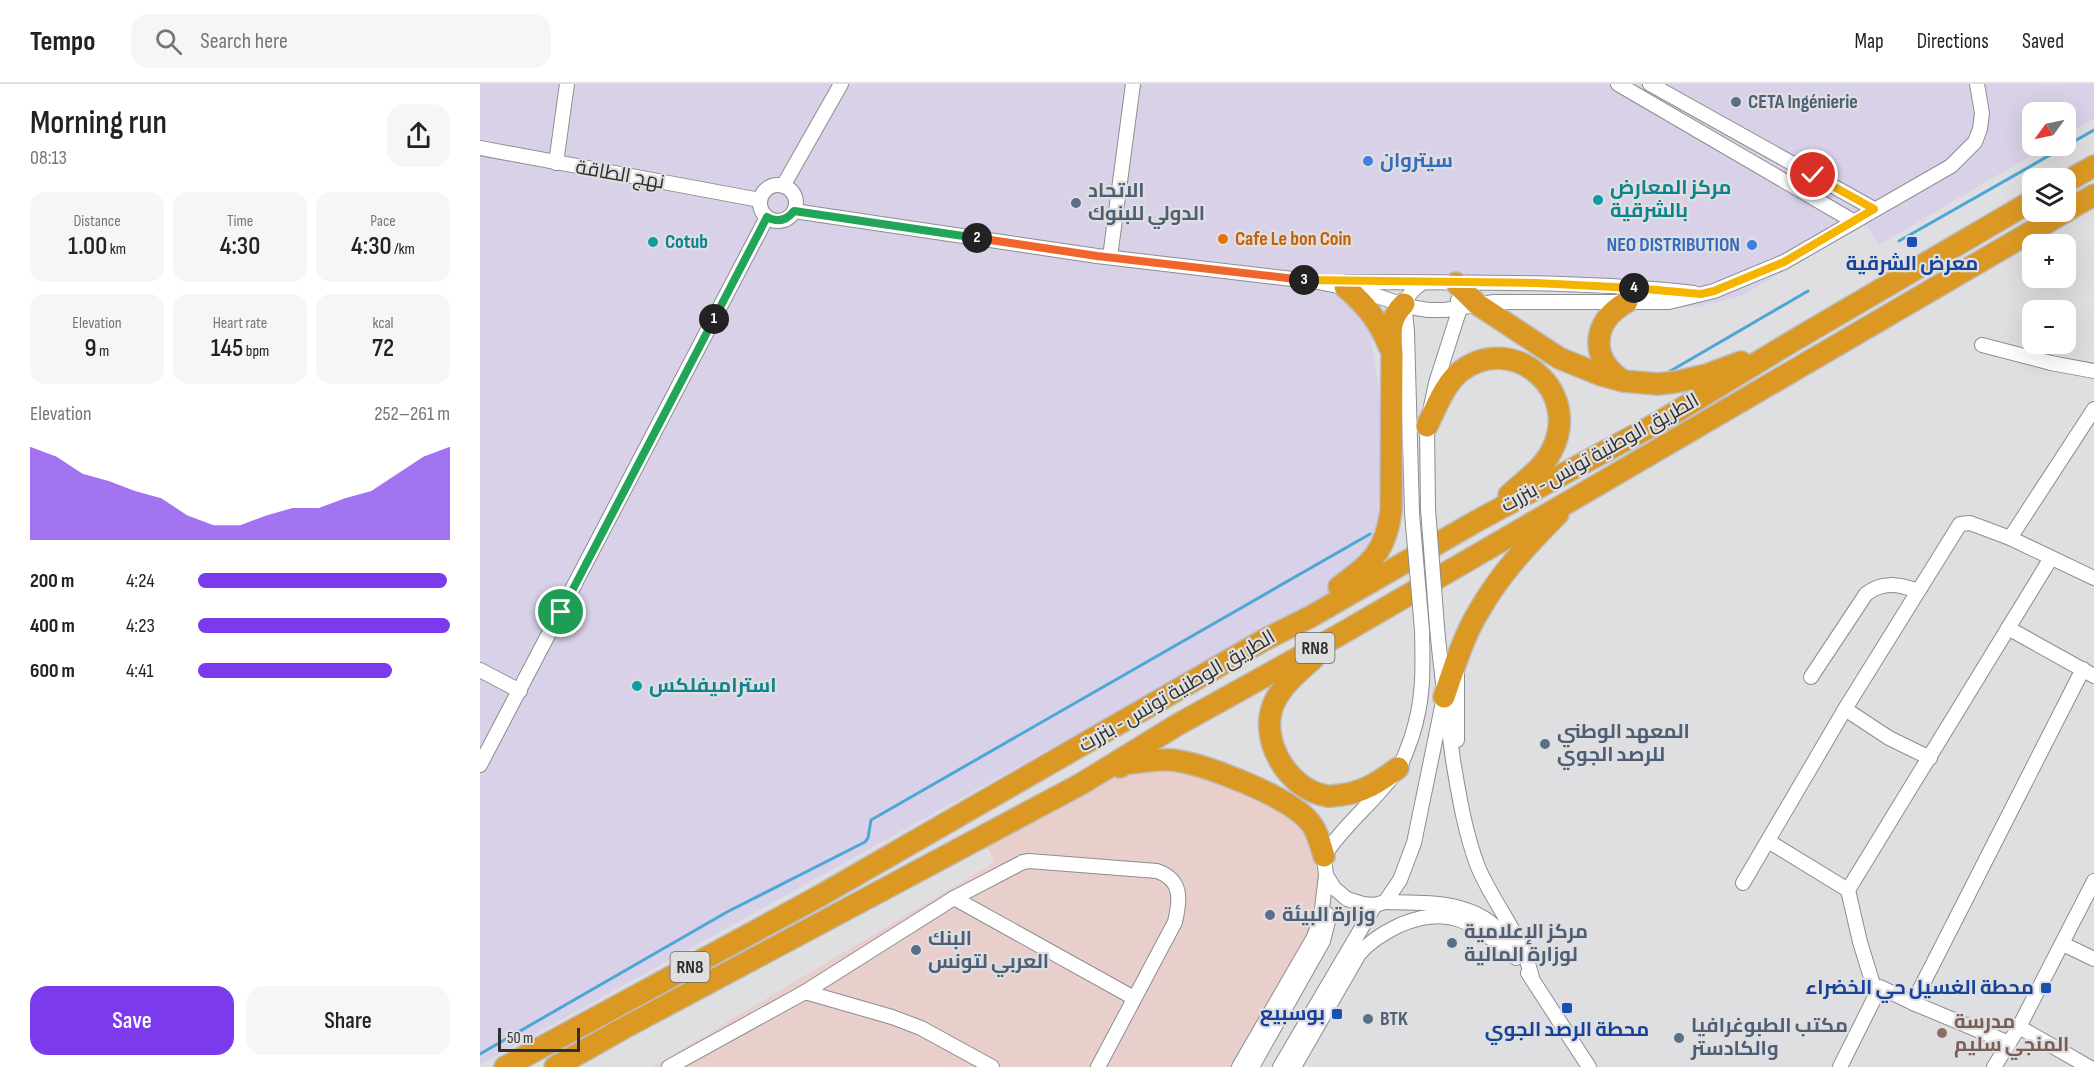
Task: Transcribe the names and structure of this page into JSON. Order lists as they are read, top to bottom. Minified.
{"streets":{"highway":["الطريق الوطنية تونس - بنزرت","RN8"],"street":["نهج الطاقة"]},"places":{"other":["CETA Ingénierie","سيتروان","مركز المعارض بالشرقية","الاتحاد الدولي للبنوك","Cafe Le bon Coin","Cotub","NEO DISTRIBUTION","استراميفلكس","المعهد الوطني للرصد الجوي","وزارة البيئة","مركز الإعلامية لوزارة المالية","البنك العربي لتونس","BTK","مدرسة المنجي سليم","مكتب الطبوغرافيا والكادستر"],"transit":["معرض الشرقية","محطة الغسيل حي الخضراء","محطة الرصد الجوي","بوسبيع"]},"scale_bar":"50 m","north":"bottom left","page":{"header":"Tempo","search":"Search here","nav":["Map","Directions","Saved"],"heading":["Morning run","08:13"],"map_buttons":["+","−"],"stats":[["Distance","1.00 km"],["Time","4:30"],["Pace","4:30 /km"],["Elevation","9 m"],["Heart rate","145 bpm"],["kcal","72"]],"pins":["2","3","4","1"],"chart":["Elevation","252–261 m"],"list":[{"name":"200 m","note":"4:24"},{"name":"400 m","note":"4:23"},{"name":"600 m","note":"4:41"}],"buttons":["Save","Share"],"scale":"50 m"}}
